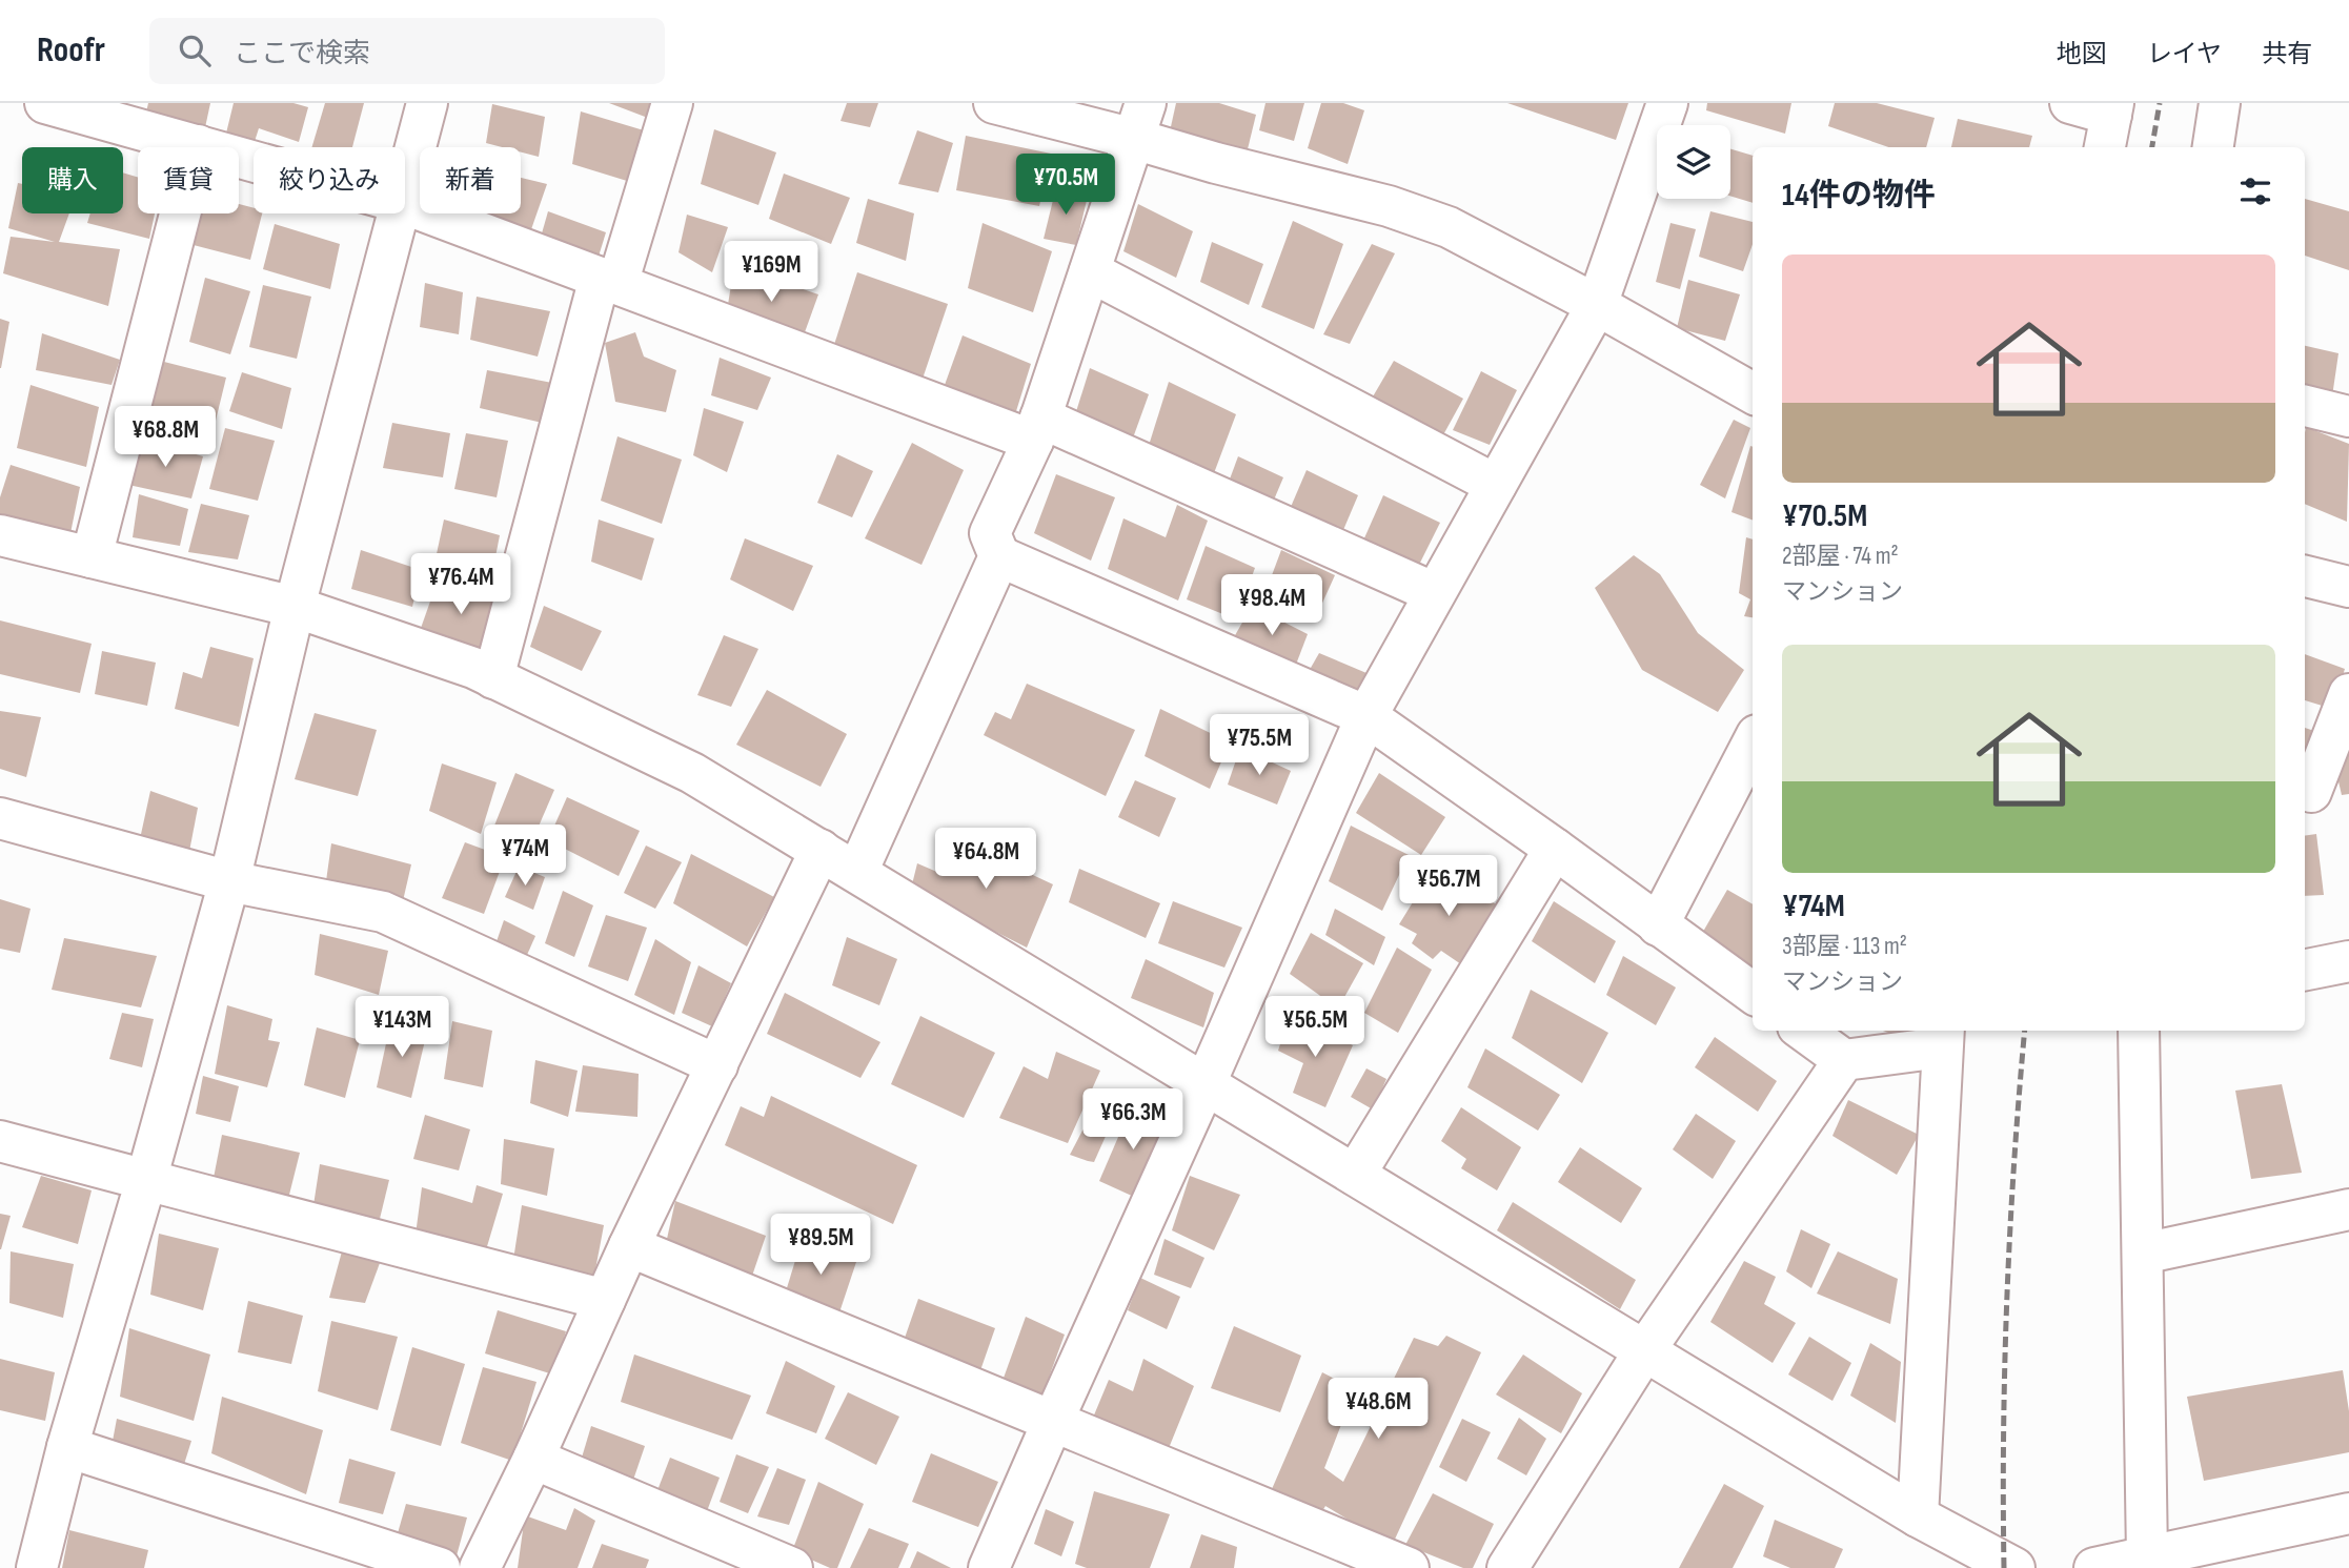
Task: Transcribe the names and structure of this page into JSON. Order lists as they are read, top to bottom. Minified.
{"page":{"header":"Roofr","search":"ここで検索","nav":["地図","レイヤ","共有"],"chip":["購入","賃貸","絞り込み","新着"],"heading":"14件の物件","price":["¥70.5M","¥169M","¥68.8M","¥76.4M","¥98.4M","¥75.5M","¥74M","¥64.8M","¥56.7M","¥143M","¥56.5M","¥66.3M","¥89.5M","¥48.6M"],"list":[{"name":"¥70.5M","note":"2部屋 · 74 m² · マンション"},{"name":"¥74M","note":"3部屋 · 113 m² · マンション"}]}}
